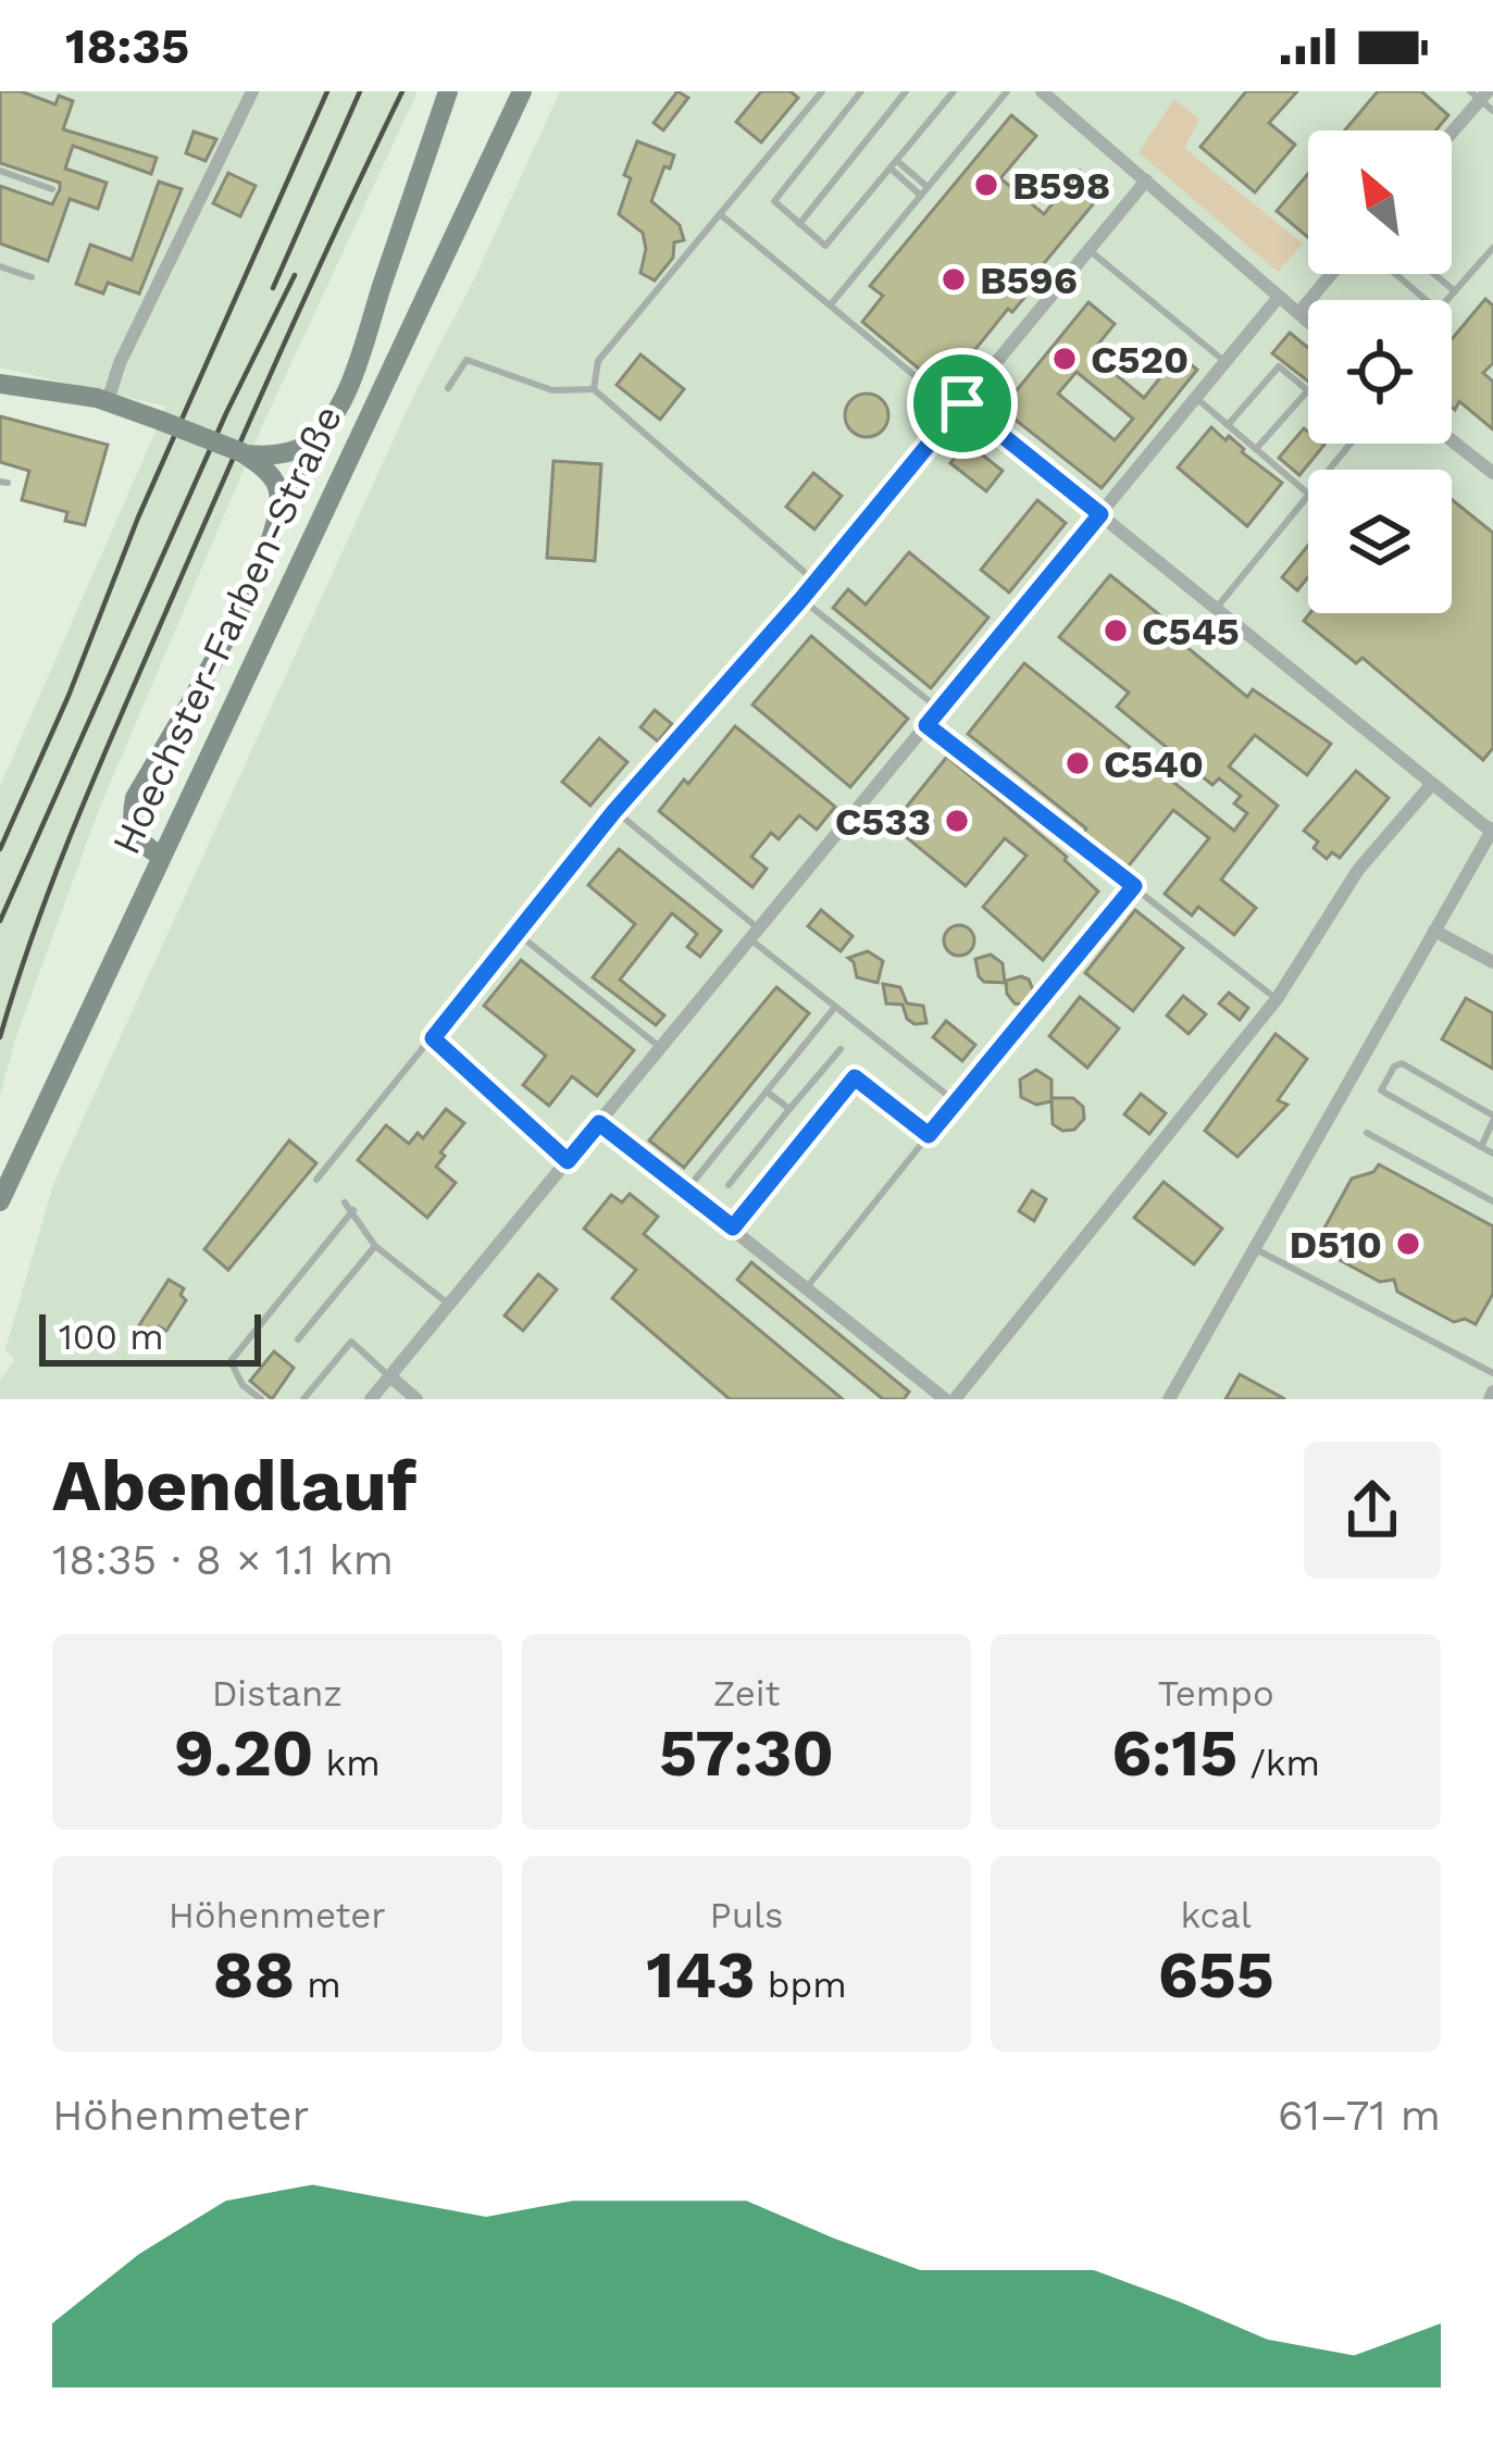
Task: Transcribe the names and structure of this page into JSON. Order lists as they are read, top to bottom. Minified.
{"streets":{"main road":["Hoechster-Farben-Straße"]},"places":["B598","B596","C520","C545","C540","C533","D510"],"scale_bar":"100 m","north":"top left","page":{"status":"18:35","scale":"100 m","heading":["Abendlauf","18:35 · 8 × 1.1 km"],"stats":[["Distanz","9.20 km"],["Zeit","57:30"],["Tempo","6:15 /km"],["Höhenmeter","88 m"],["Puls","143 bpm"],["kcal","655"]],"chart":["Höhenmeter","61–71 m"]}}
